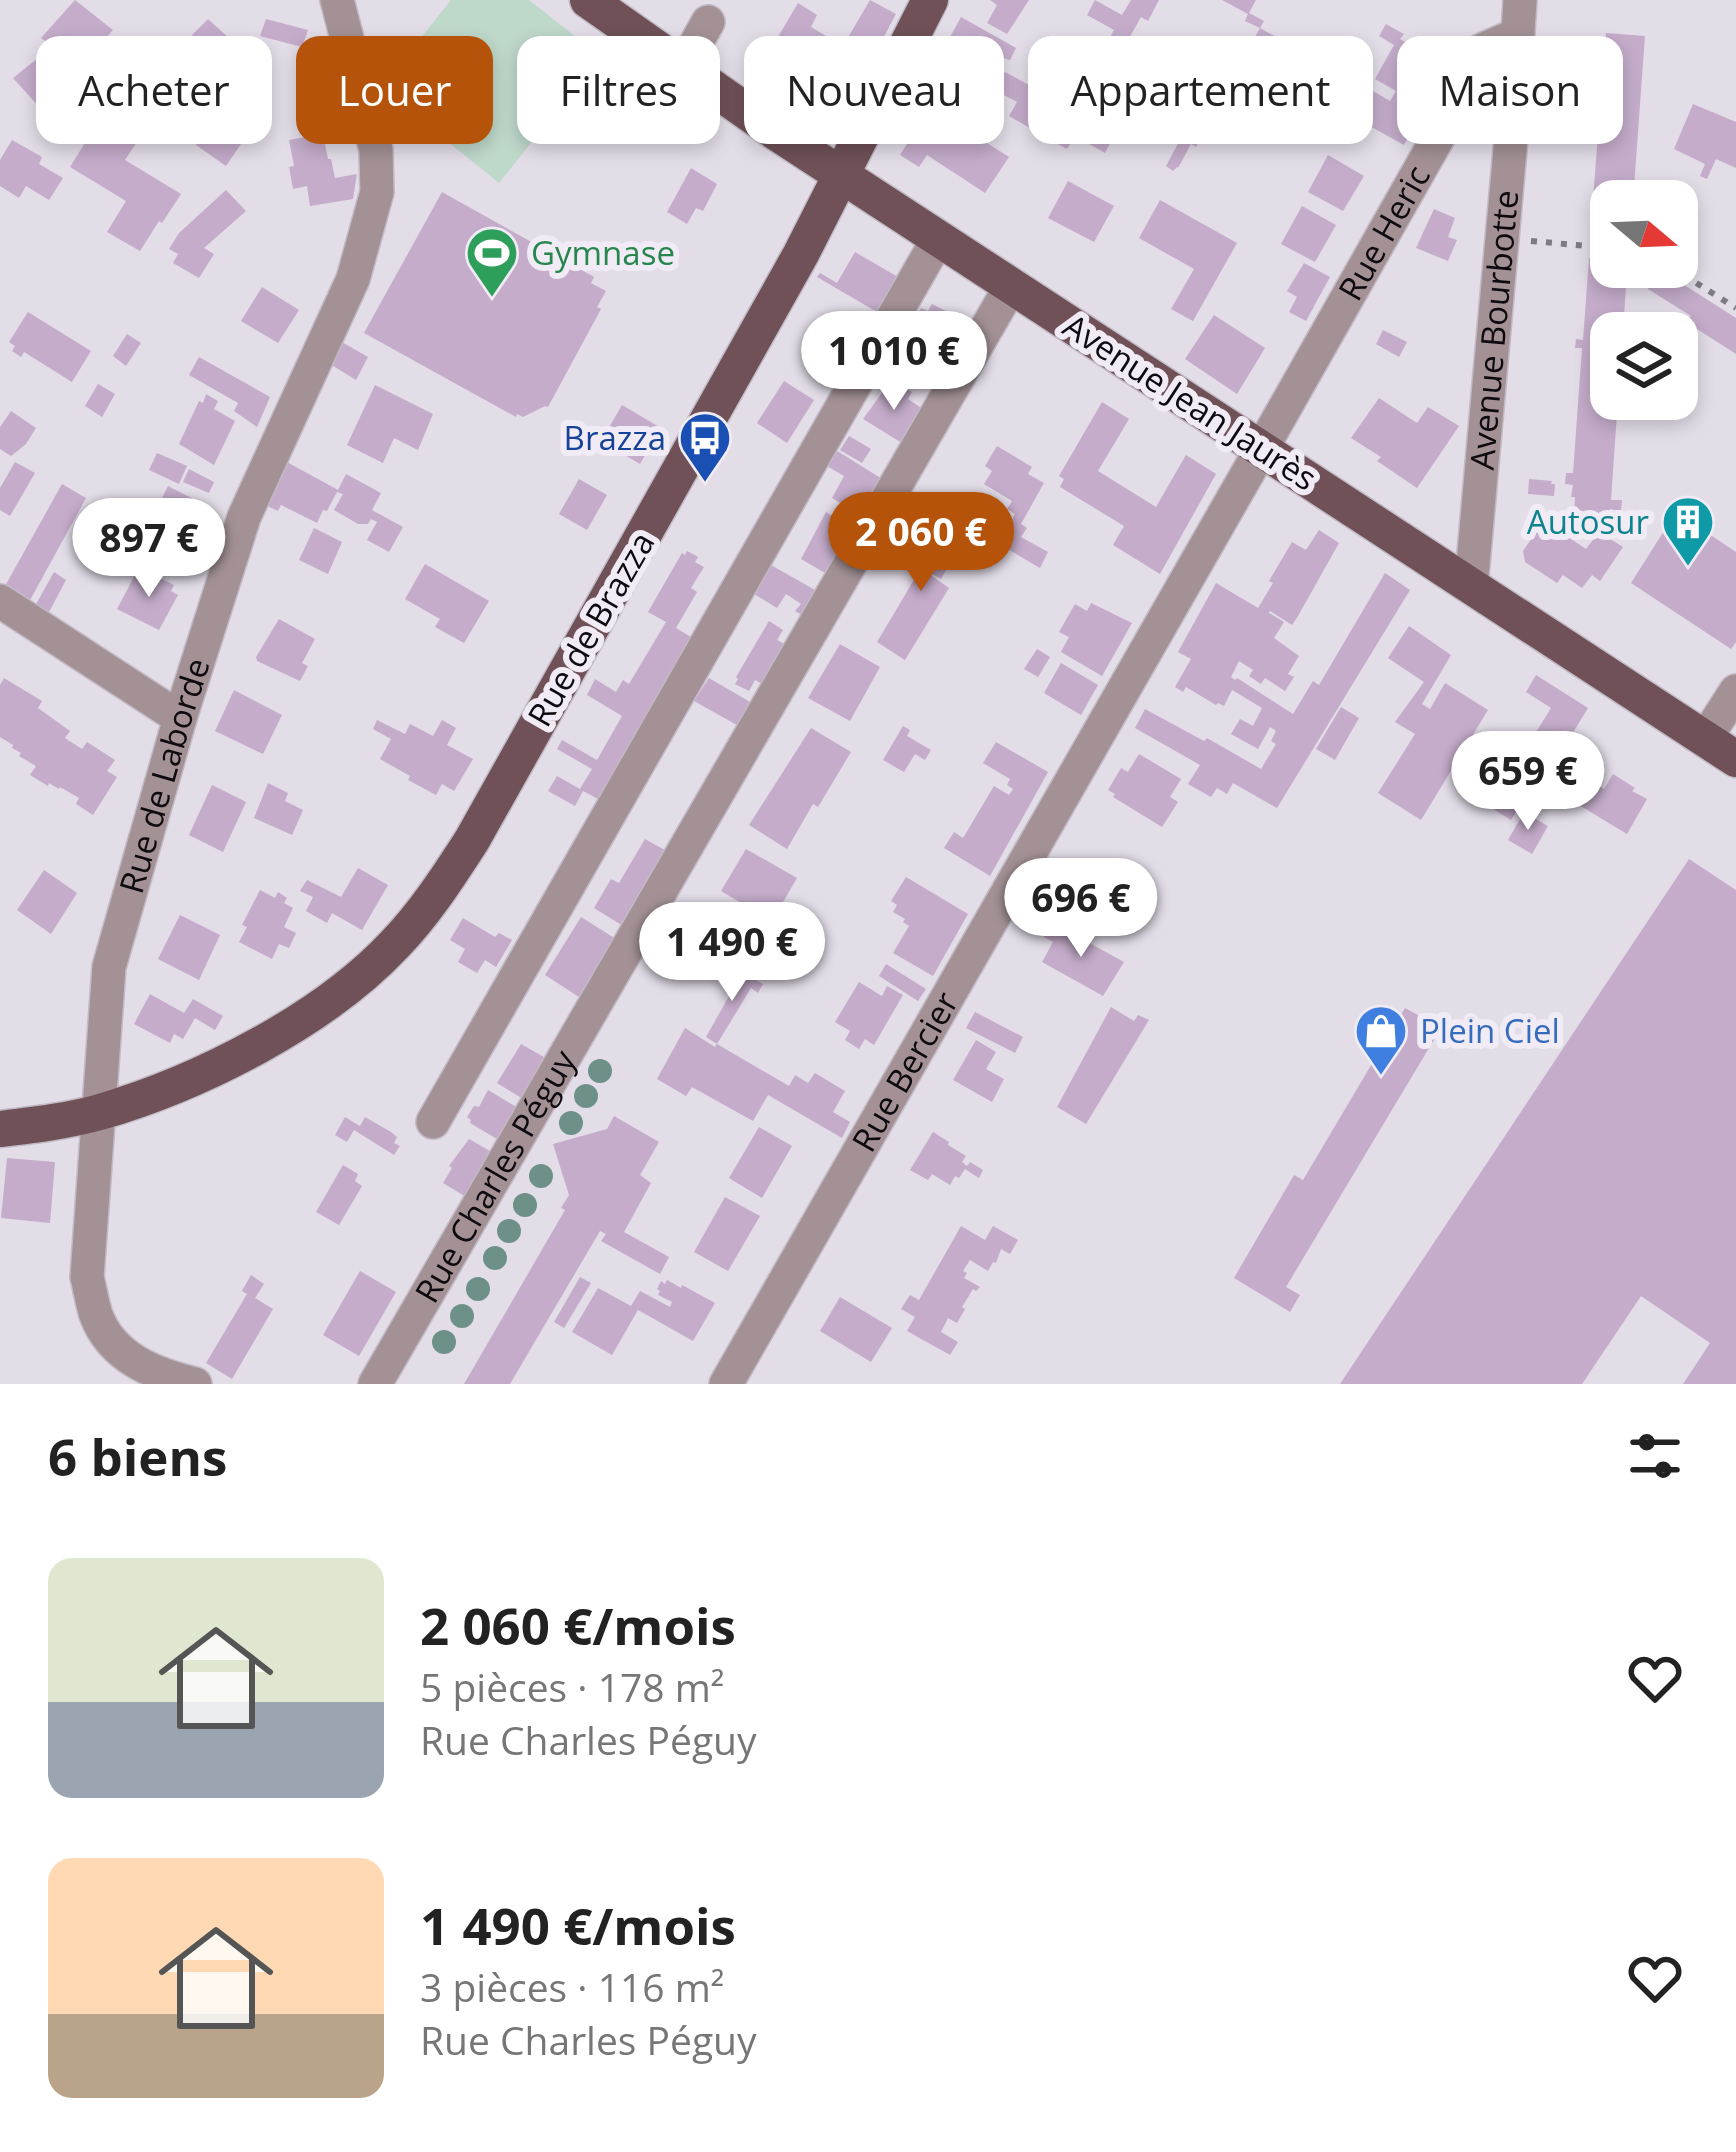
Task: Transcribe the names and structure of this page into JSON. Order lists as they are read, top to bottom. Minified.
{"streets":{"main road":["Avenue Jean Jaurès","Rue de Brazza"],"street":["Rue Heric","Avenue Bourbotte","Rue de Laborde","Rue Bercier","Rue Charles Péguy"]},"crossings":[["Rue Heric","Avenue Bourbotte"],["Rue Heric","Avenue Jean Jaurès"],["Rue Heric","Rue Bercier"],["Avenue Bourbotte","Avenue Jean Jaurès"],["Avenue Jean Jaurès","Rue de Brazza"],["Avenue Jean Jaurès","Rue Bercier"],["Avenue Jean Jaurès","Rue Charles Péguy"],["Rue de Brazza","Rue de Laborde"]],"places":{"sports":["Gymnase"],"bus stop":["Brazza"],"building":["Autosur"],"shop":["Plein Ciel"]},"north":"right","page":{"chip":["Acheter","Louer","Filtres","Nouveau","Appartement","Maison"],"price":["1 010 €","2 060 €","897 €","659 €","696 €","1 490 €"],"heading":"6 biens","list":[{"name":"2 060 €/mois","note":"5 pièces · 178 m² · Rue Charles Péguy"},{"name":"1 490 €/mois","note":"3 pièces · 116 m² · Rue Charles Péguy"}]}}
